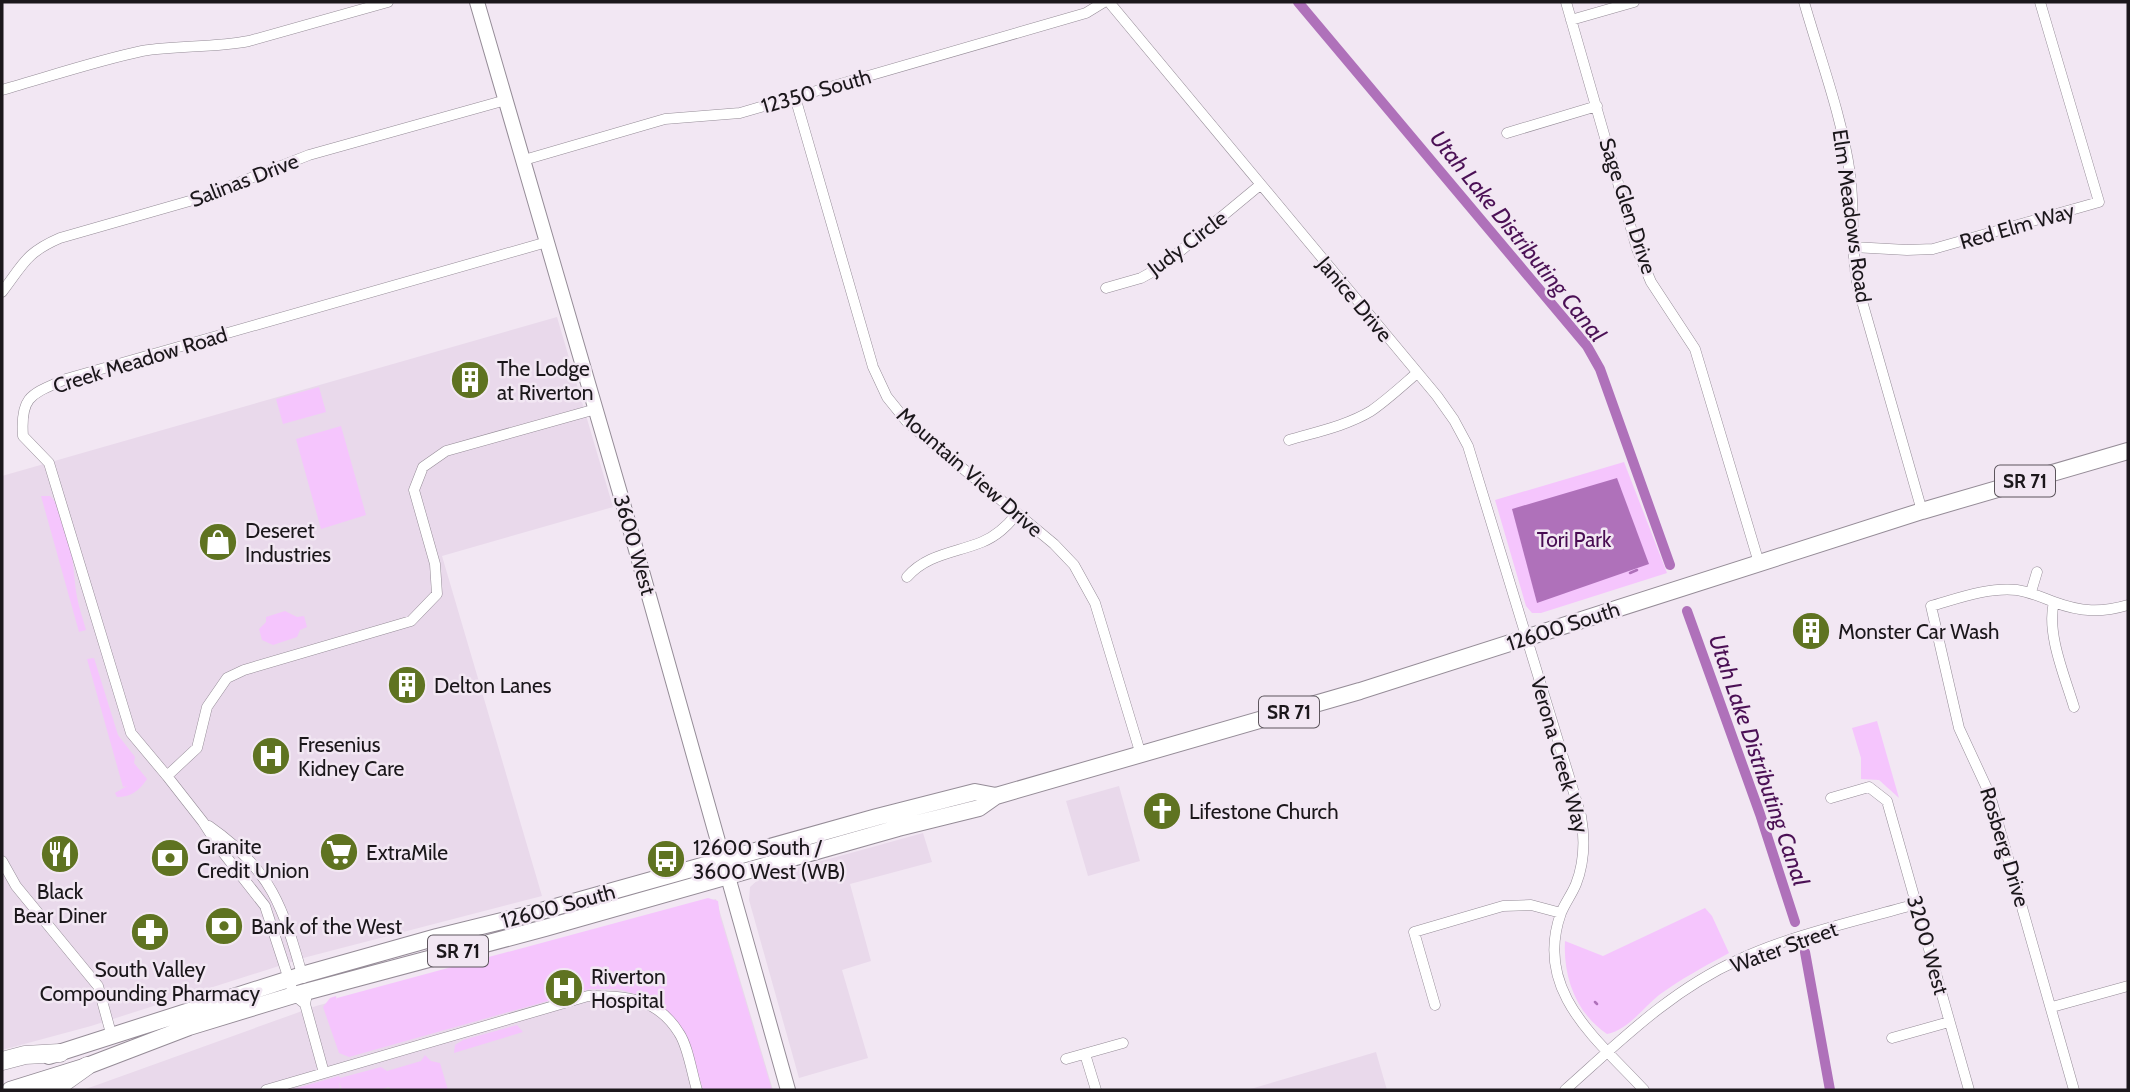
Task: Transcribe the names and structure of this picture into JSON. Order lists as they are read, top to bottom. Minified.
{"streets":{"main road":["SR 71","3600 West","12600 South"],"street":["12350 South","Salinas Drive","Sage Glen Drive","Elm Meadows Road","Red Elm Way","Judy Circle","Janice Drive","Creek Meadow Road","Mountain View Drive","Verona Creek Way","Rosberg Drive","3200 West","Water Street"]},"crossings":[["12350 South","Mountain View Drive"],["12350 South","3600 West"],["Salinas Drive","3600 West"],["Sage Glen Drive","12600 South"],["Elm Meadows Road","Red Elm Way"],["Elm Meadows Road","12600 South"],["Judy Circle","Janice Drive"],["Janice Drive","12600 South"],["Janice Drive","Verona Creek Way"],["Creek Meadow Road","3600 West"],["Creek Meadow Road","12600 South"],["Mountain View Drive","12600 South"],["3600 West","12600 South"],["12600 South","Verona Creek Way"],["Verona Creek Way","Water Street"],["3200 West","Water Street"]],"water":["Utah Lake Distributing Canal"],"parks":["Tori Park"],"places":{"building":["The Lodge at Riverton","Monster Car Wash","Delton Lanes"],"shop":["Deseret Industries"],"hospital":["Fresenius Kidney Care","Riverton Hospital"],"church":["Lifestone Church"],"supermarket":["ExtraMile"],"restaurant":["Black Bear Diner"],"bank":["Granite Credit Union","Bank of the West"],"bus stop":["12600 South / 3600 West (WB)"],"pharmacy":["South Valley Compounding Pharmacy"]}}
